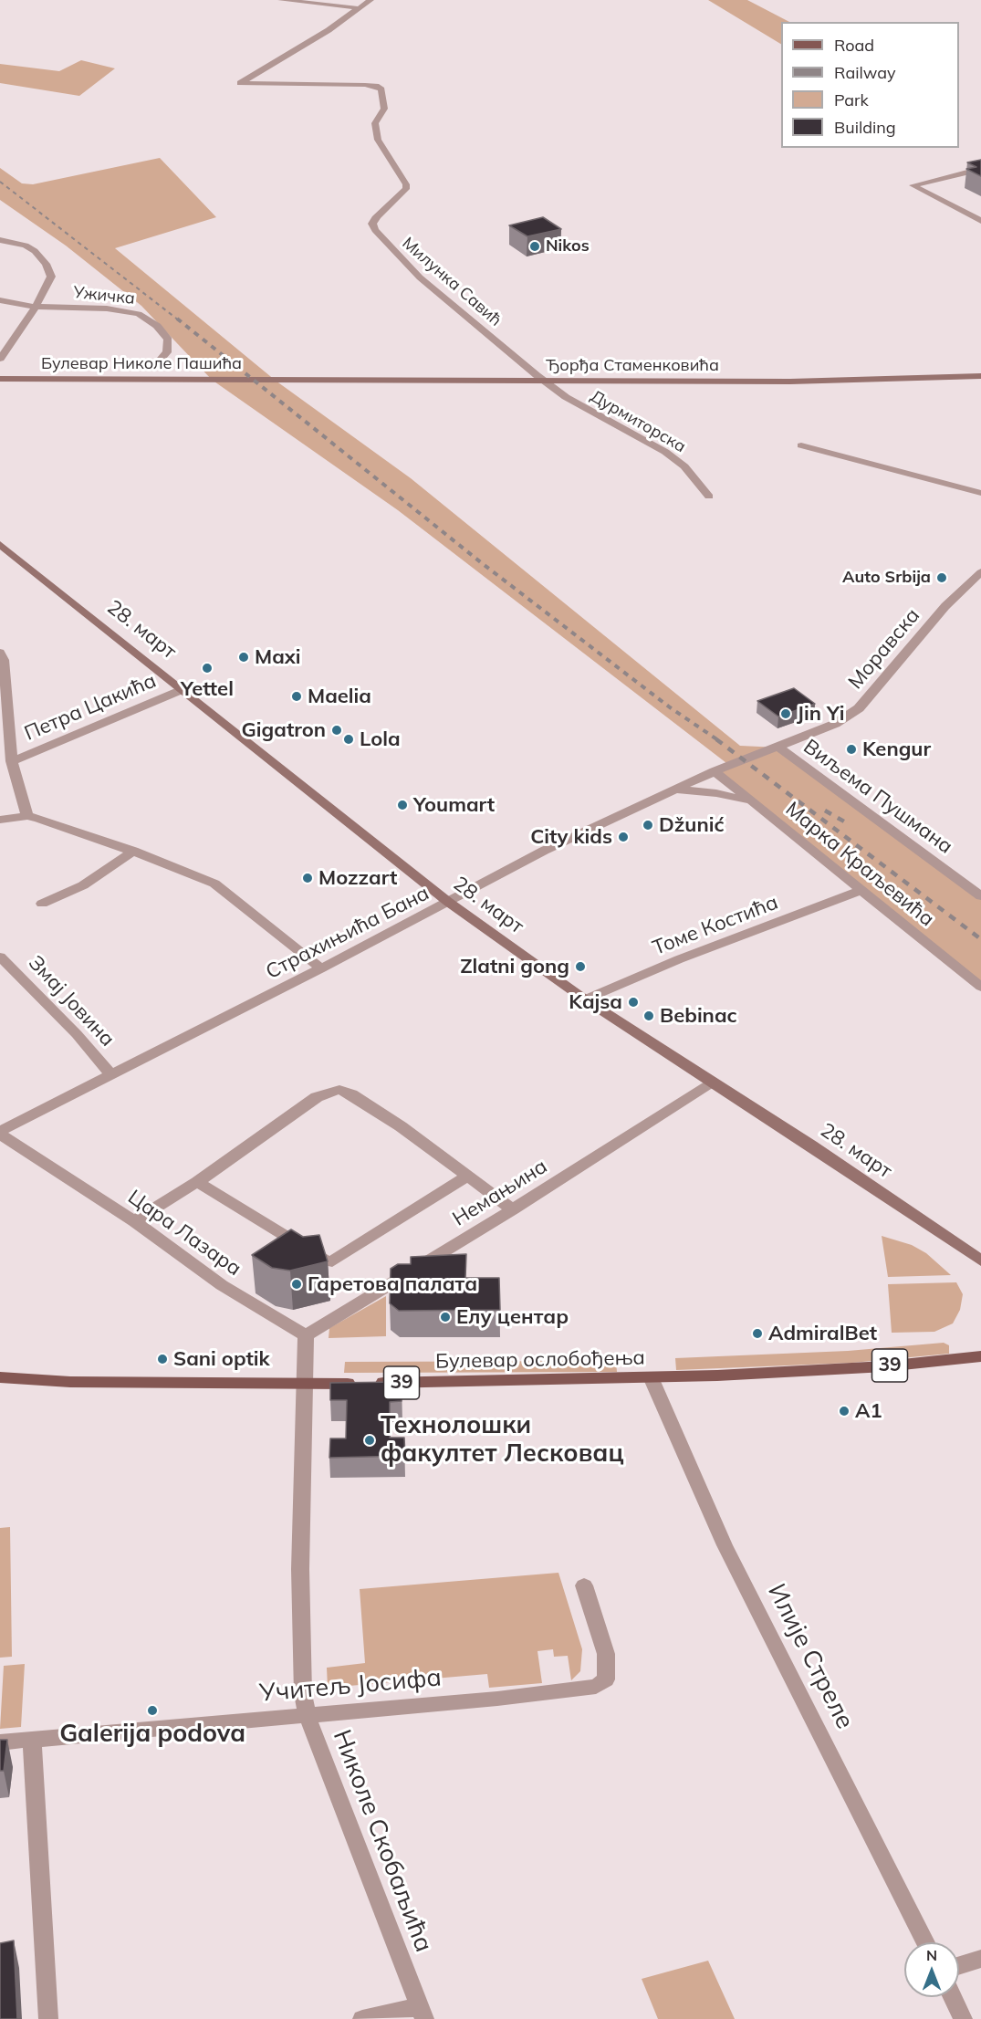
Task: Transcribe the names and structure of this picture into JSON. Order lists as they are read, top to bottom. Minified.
{"streets":{"main road":["Булевар Николе Пашића","Ђорђа Стаменковића","28. март","Булевар ослобођења","39"],"street":["Милунка Савић","Ужичка","Дурмиторска","Моравска","Петра Цакића","Виљема Пушмана","Марка Краљевића","Томе Костића","Страхињића Бана","Змај Јовина","Немањина","Цара Лазара","Илије Стреле","Учитељ Јосифа","Николе Скобаљића"]},"crossings":[["Милунка Савић","Ђорђа Стаменковића"],["Милунка Савић","Дурмиторска"],["Булевар Николе Пашића","Ђорђа Стаменковића"],["Ђорђа Стаменковића","Дурмиторска"],["28. март","Петра Цакића"],["28. март","Томе Костића"],["28. март","Страхињића Бана"],["28. март","Немањина"],["Моравска","Виљема Пушмана"],["Моравска","Марка Краљевића"],["Моравска","Страхињића Бана"],["Марка Краљевића","Томе Костића"],["Марка Краљевића","Страхињића Бана"],["Страхињића Бана","Змај Јовина"],["Страхињића Бана","Цара Лазара"],["Немањина","Цара Лазара"],["Булевар ослобођења","Илије Стреле"],["Булевар ослобођења","Николе Скобаљића"],["Учитељ Јосифа","Николе Скобаљића"]],"places":["Nikos","Auto Srbija","Maxi","Yettel","Maelia","Jin Yi","Gigatron","Lola","Kengur","Youmart","Džunić","City kids","Mozzart","Zlatni gong","Kajsa","Bebinac","Гаретова палата","Елу центар","AdmiralBet","Sani optik","A1","Технолошки факултет Лесковац","Galerija podova"],"legend":["Road","Railway","Park","Building"],"north":"top"}
